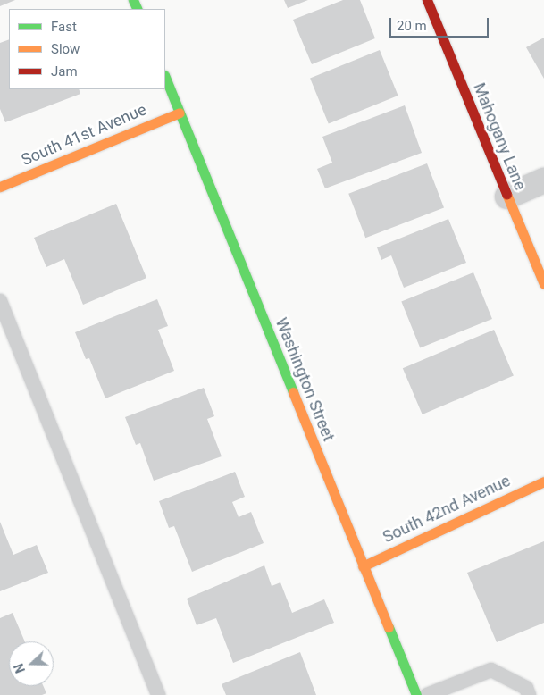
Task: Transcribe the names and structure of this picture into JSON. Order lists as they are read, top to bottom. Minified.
{"streets":{"street":["South 41st Avenue","Mahogany Lane","Washington Street","South 42nd Avenue"]},"crossings":[["South 41st Avenue","Washington Street"],["Washington Street","South 42nd Avenue"]],"legend":["Fast","Slow","Jam"],"scale_bar":"20 m","north":"left"}
